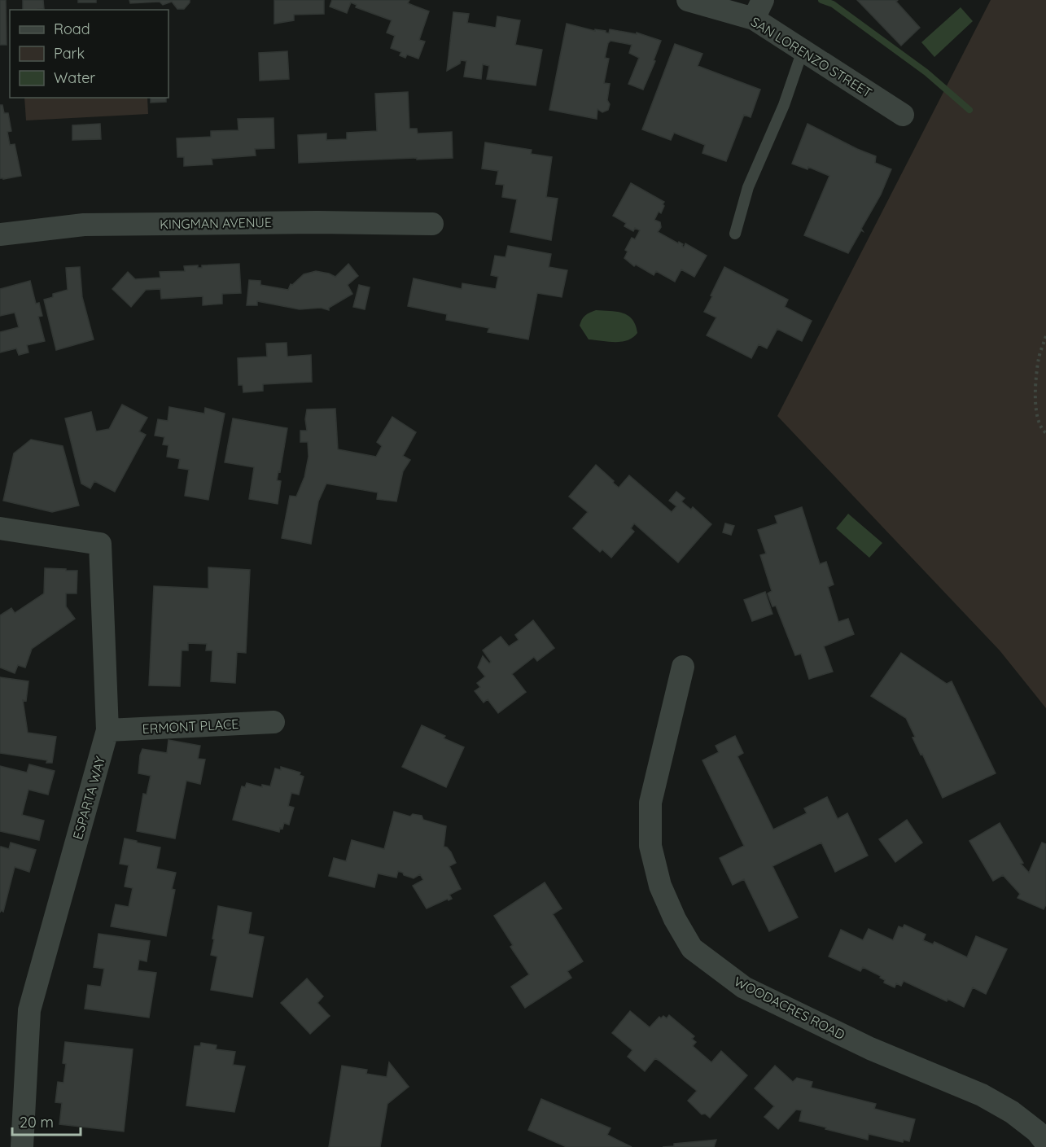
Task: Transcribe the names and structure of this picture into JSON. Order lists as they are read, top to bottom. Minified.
{"streets":{"street":["SAN LORENZO STREET","KINGMAN AVENUE","ERMONT PLACE","ESPARTA WAY","WOODACRES ROAD"]},"crossings":[["ERMONT PLACE","ESPARTA WAY"]],"legend":["Road","Park","Water"],"scale_bar":"20 m"}
